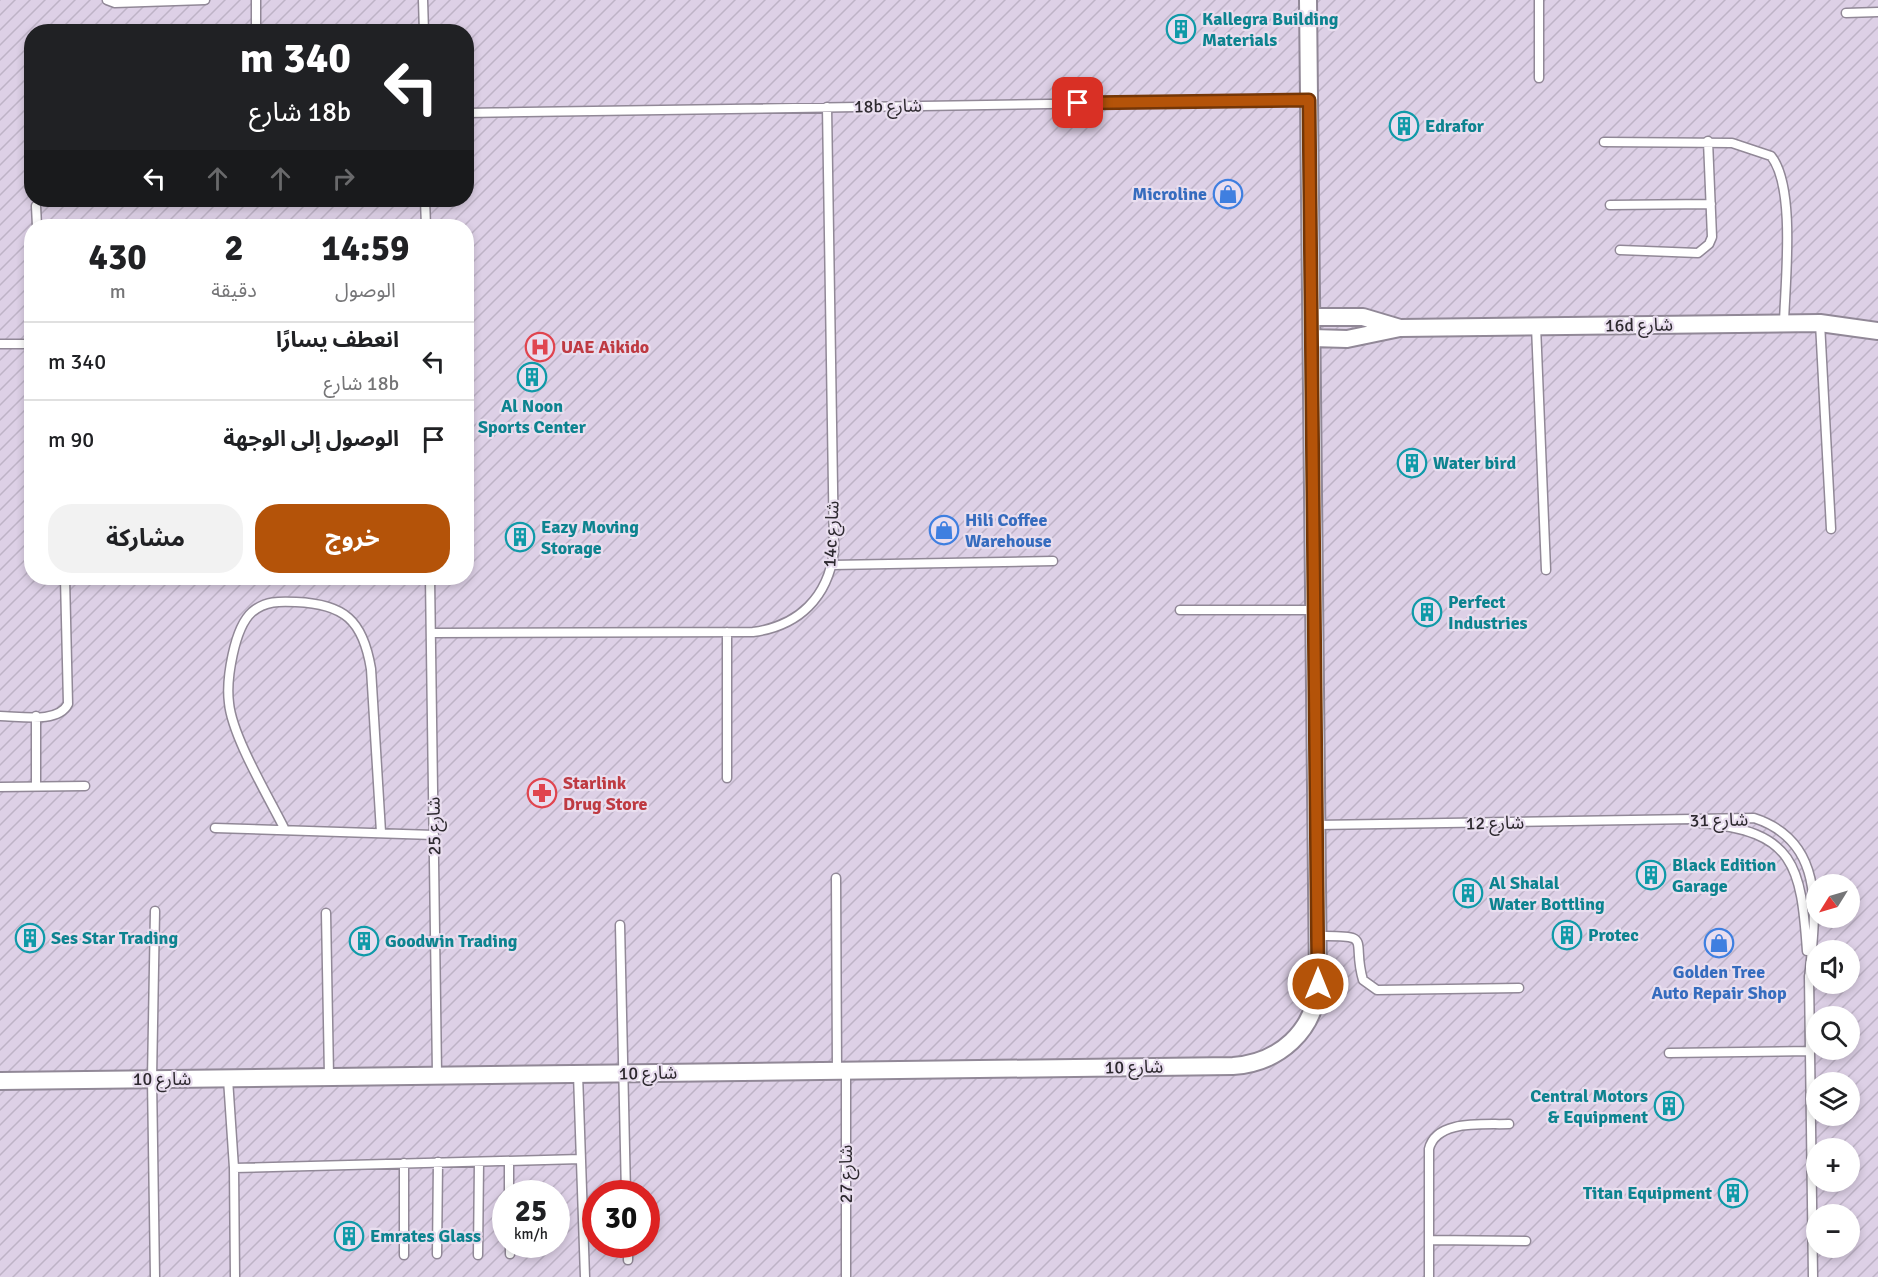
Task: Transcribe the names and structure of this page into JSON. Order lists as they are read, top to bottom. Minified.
{"streets":{"street":["16d شارع","شارع 10"],"lane":["18b شارع","14c شارع","شارع 31","شارع 12","شارع 25","شارع 27"]},"crossings":[["18b شارع","14c شارع"],["14c شارع","شارع 25"],["شارع 31","شارع 12"],["شارع 25","شارع 10"],["شارع 10","شارع 27"]],"places":{"building":["Kallegra Building Materials","Edrafor","Al Noon Sports Center","Water bird","Eazy Moving Storage","Perfect Industries","Black Edition Garage","Al Shalal Water Bottling","Protec","Ses Star Trading","Goodwin Trading","Central Motors & Equipment","Titan Equipment","Emrates Glass"],"shop":["Microline","Hili Coffee Warehouse","Golden Tree Auto Repair Shop"],"hospital":["UAE Aikido"],"pharmacy":["Starlink Drug Store"]},"north":"bottom left","page":{"turn":["340 m","18b شارع"],"eta":["14:59","الوصول","2","دقيقة","430","m"],"list":[{"name":"انعطف يسارًا","note":"18b شارع","value":"340 m"},{"name":"الوصول إلى الوجهة","value":"90 m"}],"buttons":["خروج","مشاركة"],"map_buttons":["+","−"],"speed":"25 km/h","limit":"30"}}
